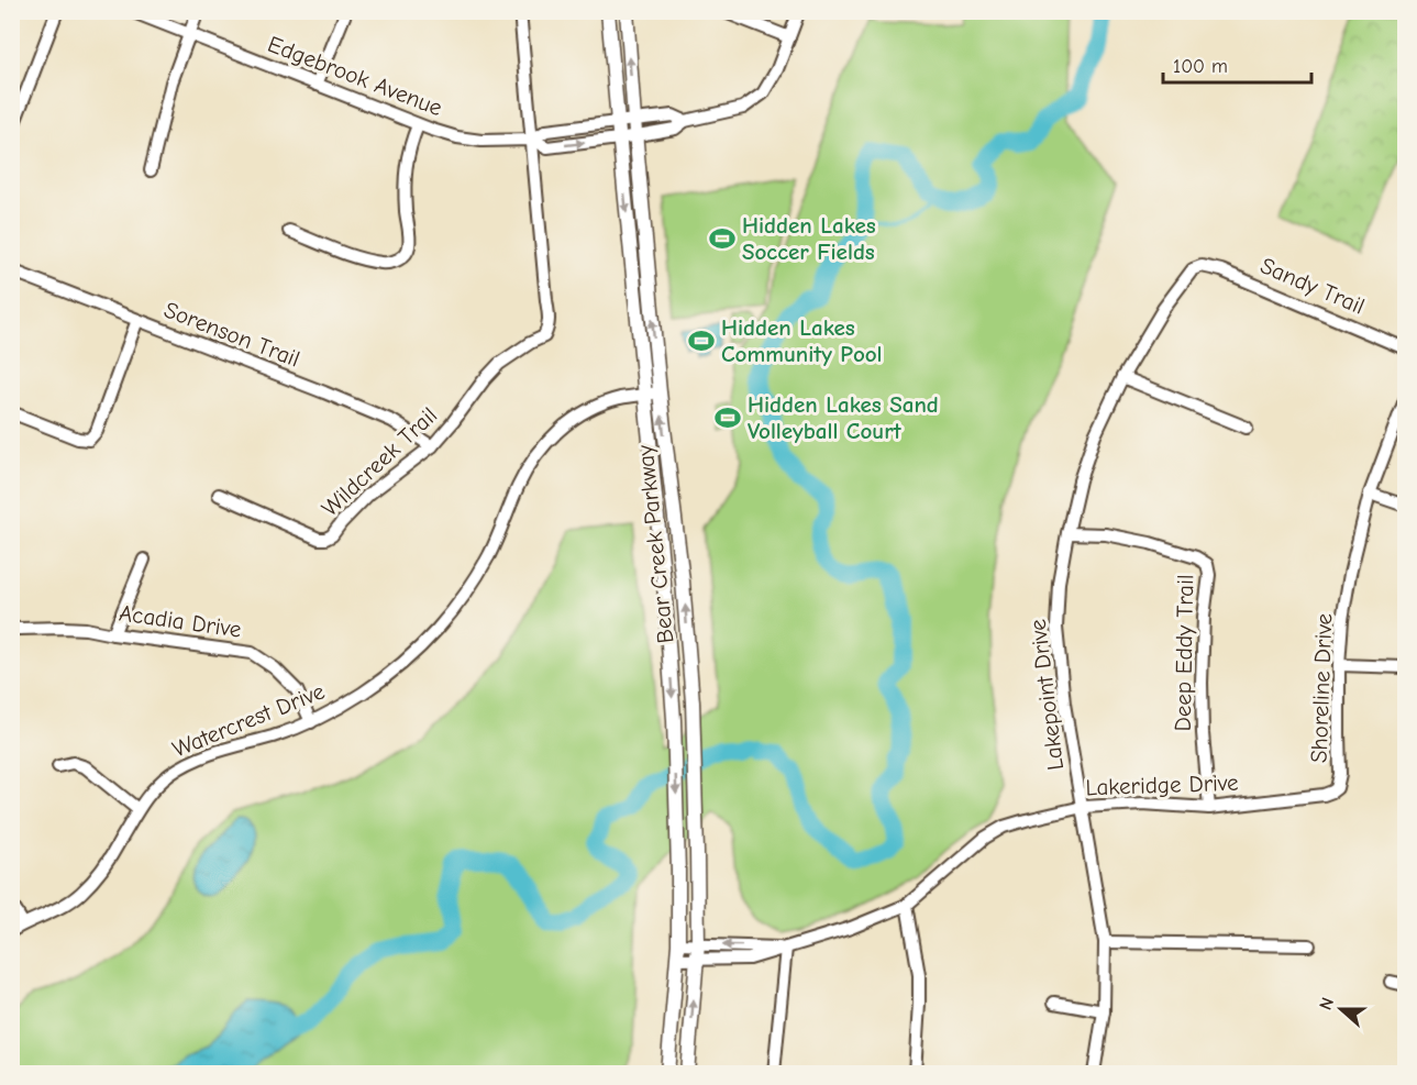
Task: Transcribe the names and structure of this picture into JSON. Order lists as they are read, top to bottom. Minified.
{"streets":{"main road":["Bear Creek Parkway"],"street":["Edgebrook Avenue","Sandy Trail","Sorenson Trail","Wildcreek Trail","Acadia Drive","Deep Eddy Trail","Shoreline Drive","Lakepoint Drive","Watercrest Drive","Lakeridge Drive"]},"crossings":[["Edgebrook Avenue","Wildcreek Trail"],["Edgebrook Avenue","Bear Creek Parkway"],["Sandy Trail","Lakepoint Drive"],["Sorenson Trail","Wildcreek Trail"],["Bear Creek Parkway","Watercrest Drive"],["Bear Creek Parkway","Lakeridge Drive"],["Acadia Drive","Watercrest Drive"],["Deep Eddy Trail","Lakepoint Drive"],["Deep Eddy Trail","Lakeridge Drive"],["Shoreline Drive","Lakeridge Drive"],["Lakepoint Drive","Lakeridge Drive"]],"places":{"sports":["Hidden Lakes Soccer Fields","Hidden Lakes Community Pool","Hidden Lakes Sand Volleyball Court"]},"scale_bar":"100 m","north":"left"}
